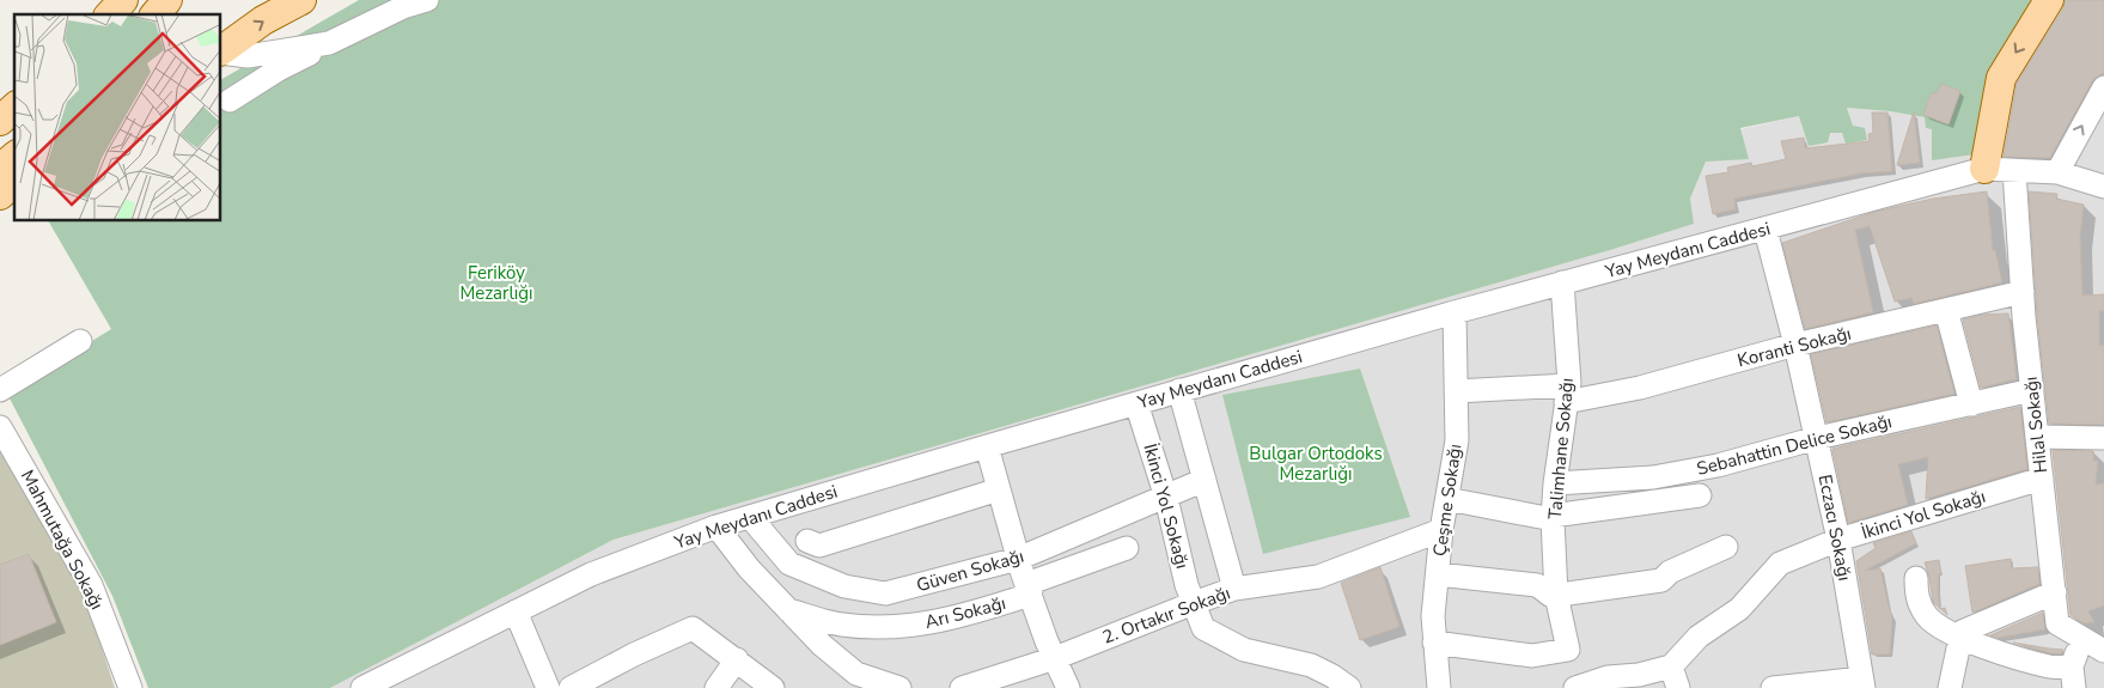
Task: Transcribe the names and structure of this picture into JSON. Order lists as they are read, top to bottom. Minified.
{"streets":{"street":["Yay Meydanı Caddesi","Koranti Sokağı","Hilal Sokağı","Sebahattin Delice Sokağı","Talimhane Sokağı","Çeşme Sokağı","İkinci Yol Sokağı","Eczacı Sokağı","Mahmutağa Sokağı","Güven Sokağı","Arı Sokağı","2. Ortakır Sokağı"]},"crossings":[["Yay Meydanı Caddesi","Hilal Sokağı"],["Yay Meydanı Caddesi","Talimhane Sokağı"],["Yay Meydanı Caddesi","Çeşme Sokağı"],["Yay Meydanı Caddesi","İkinci Yol Sokağı"],["Yay Meydanı Caddesi","Eczacı Sokağı"],["Yay Meydanı Caddesi","Güven Sokağı"],["Koranti Sokağı","Hilal Sokağı"],["Koranti Sokağı","Talimhane Sokağı"],["Koranti Sokağı","Çeşme Sokağı"],["Koranti Sokağı","Eczacı Sokağı"],["Hilal Sokağı","Sebahattin Delice Sokağı"],["Hilal Sokağı","İkinci Yol Sokağı"],["Sebahattin Delice Sokağı","Talimhane Sokağı"],["Sebahattin Delice Sokağı","Eczacı Sokağı"],["Talimhane Sokağı","Çeşme Sokağı"],["Çeşme Sokağı","2. Ortakır Sokağı"],["İkinci Yol Sokağı","Eczacı Sokağı"],["İkinci Yol Sokağı","Güven Sokağı"],["İkinci Yol Sokağı","2. Ortakır Sokağı"]],"parks":["Feriköy Mezarlığı","Bulgar Ortodoks Mezarlığı"]}
